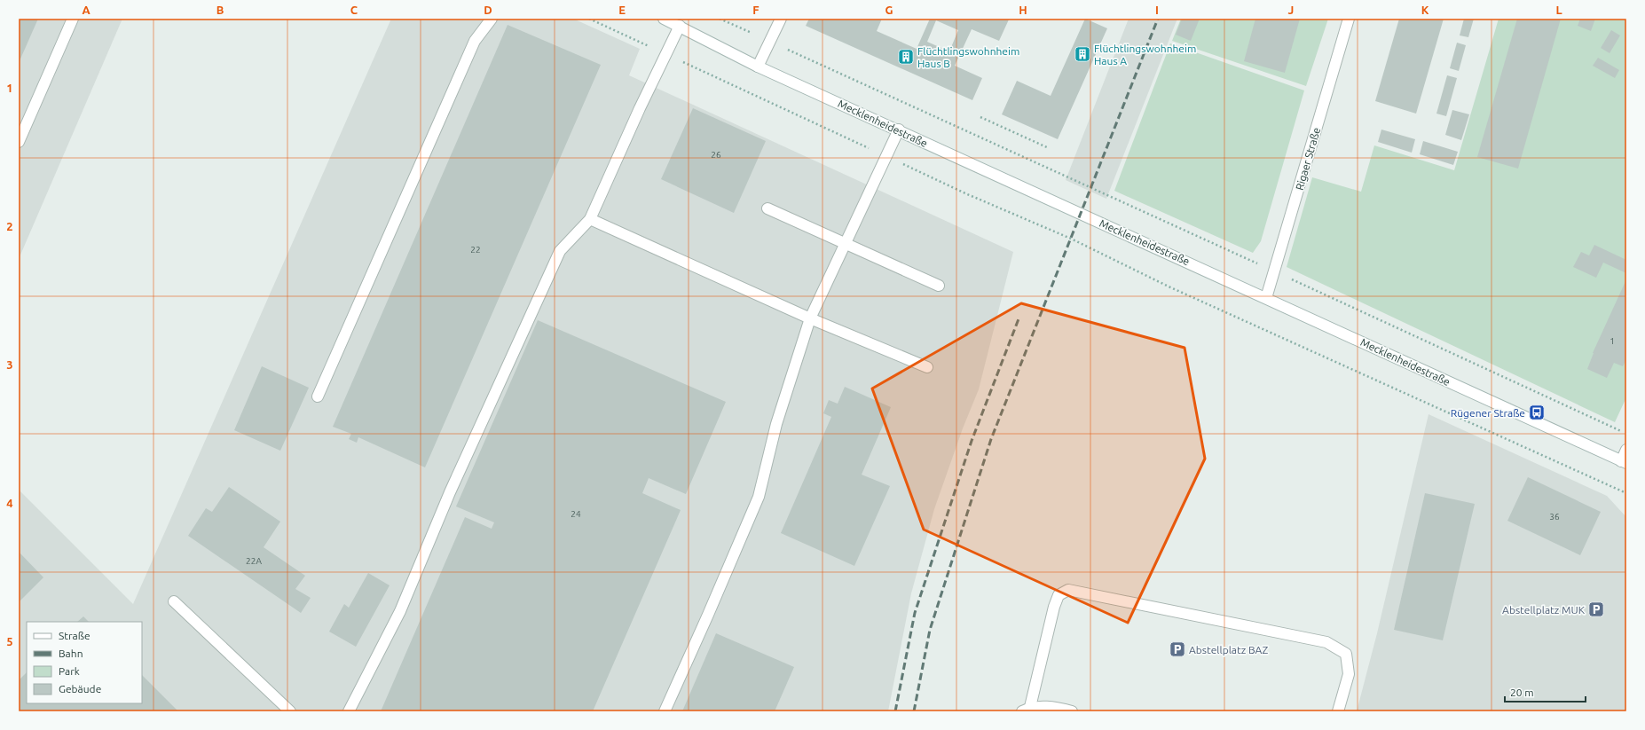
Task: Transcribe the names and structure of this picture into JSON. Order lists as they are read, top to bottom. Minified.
{"streets":{"main road":["Mecklenheidestraße","Rigaer Straße"]},"crossings":[["Mecklenheidestraße","Rigaer Straße"]],"places":{"building":["Flüchtlingswohnheim Haus A","Flüchtlingswohnheim Haus B"],"bus stop":["Rügener Straße"],"parking":["Abstellplatz MUK","Abstellplatz BAZ"]},"house_numbers":["26","22","1","24","36","22A"],"legend":["Straße","Bahn","Park","Gebäude"],"scale_bar":"20 m","grid":{"columns":["A","B","C","D","E","F","G","H","I","J","K","L"],"rows":["1","2","3","4","5"]}}
